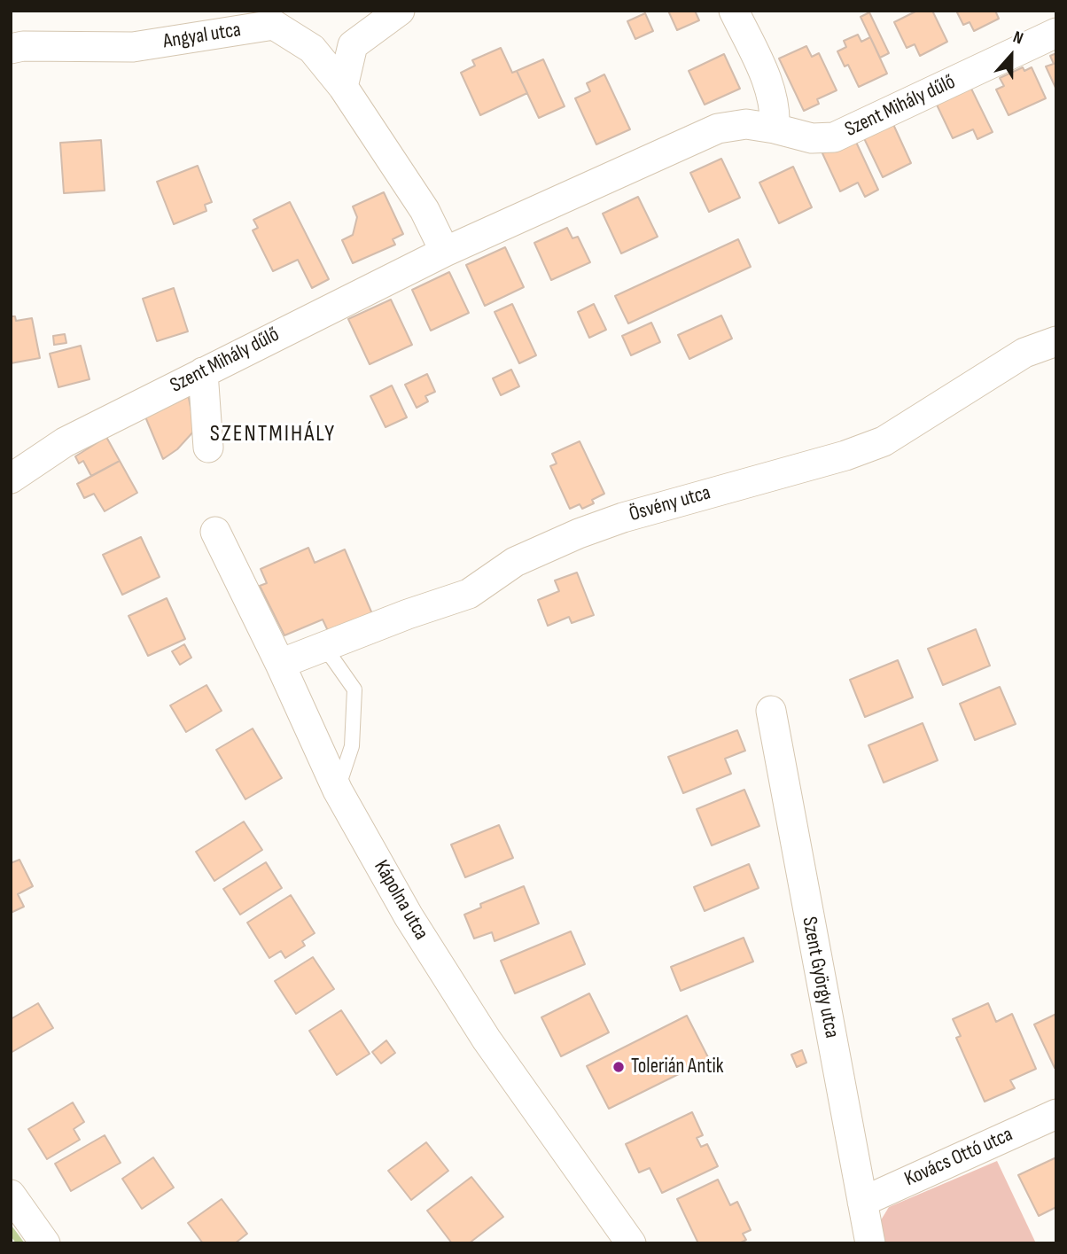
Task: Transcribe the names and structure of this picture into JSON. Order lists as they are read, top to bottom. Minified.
{"streets":{"street":["Angyal utca","Szent Mihály dűlő","Ösvény utca","Kápolna utca","Szent György utca","Kovács Ottó utca"]},"crossings":[["Ösvény utca","Kápolna utca"],["Szent György utca","Kovács Ottó utca"]],"districts":["SZENTMIHÁLY"],"places":["Tolerián Antik"],"north":"top"}
